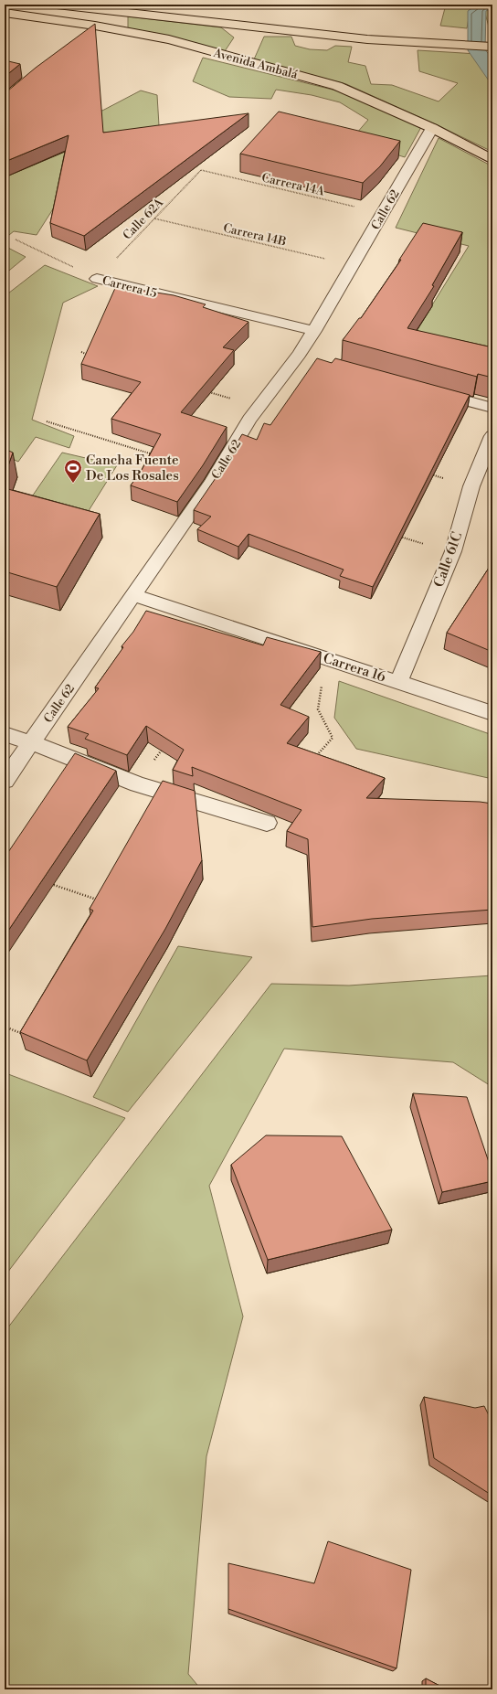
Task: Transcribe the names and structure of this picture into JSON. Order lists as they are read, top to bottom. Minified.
{"streets":{"main road":["Avenida Ambalá"],"street":["Calle 62","Carrera 15","Calle 61C","Carrera 16"],"path":["Carrera 14A","Calle 62A","Carrera 14B"]},"crossings":[["Avenida Ambalá","Calle 62"],["Carrera 14A","Calle 62"],["Carrera 14A","Calle 62A"],["Calle 62","Carrera 14B"],["Calle 62","Carrera 15"],["Calle 62","Carrera 16"],["Calle 62A","Carrera 14B"],["Calle 62A","Carrera 15"],["Calle 61C","Carrera 16"]],"places":{"sports":["Cancha Fuente De Los Rosales"]}}
